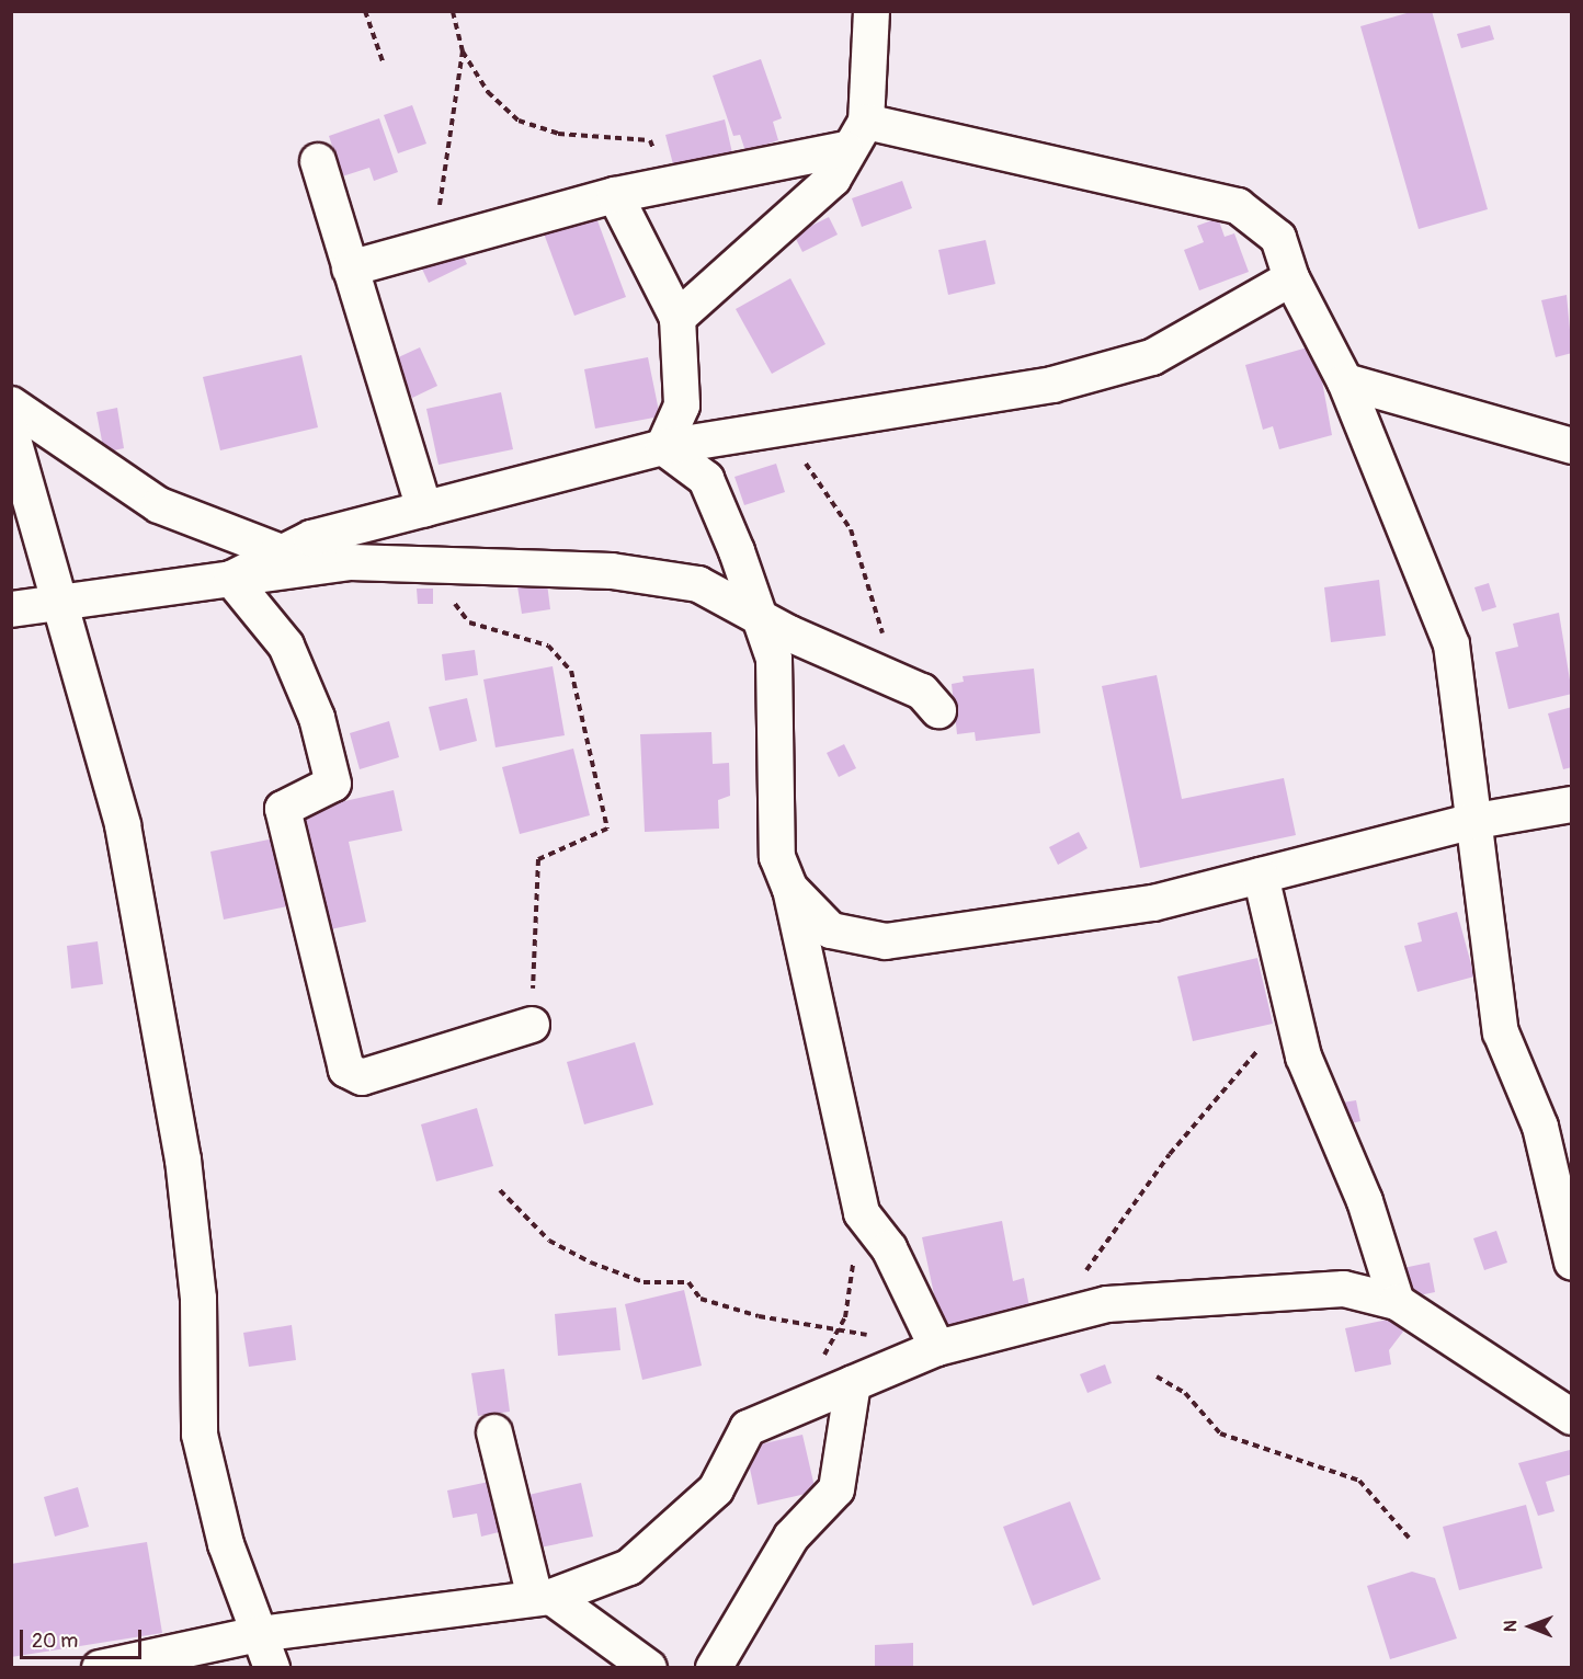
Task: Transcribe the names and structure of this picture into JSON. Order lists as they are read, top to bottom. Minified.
{"scale_bar":"20 m","north":"left"}
